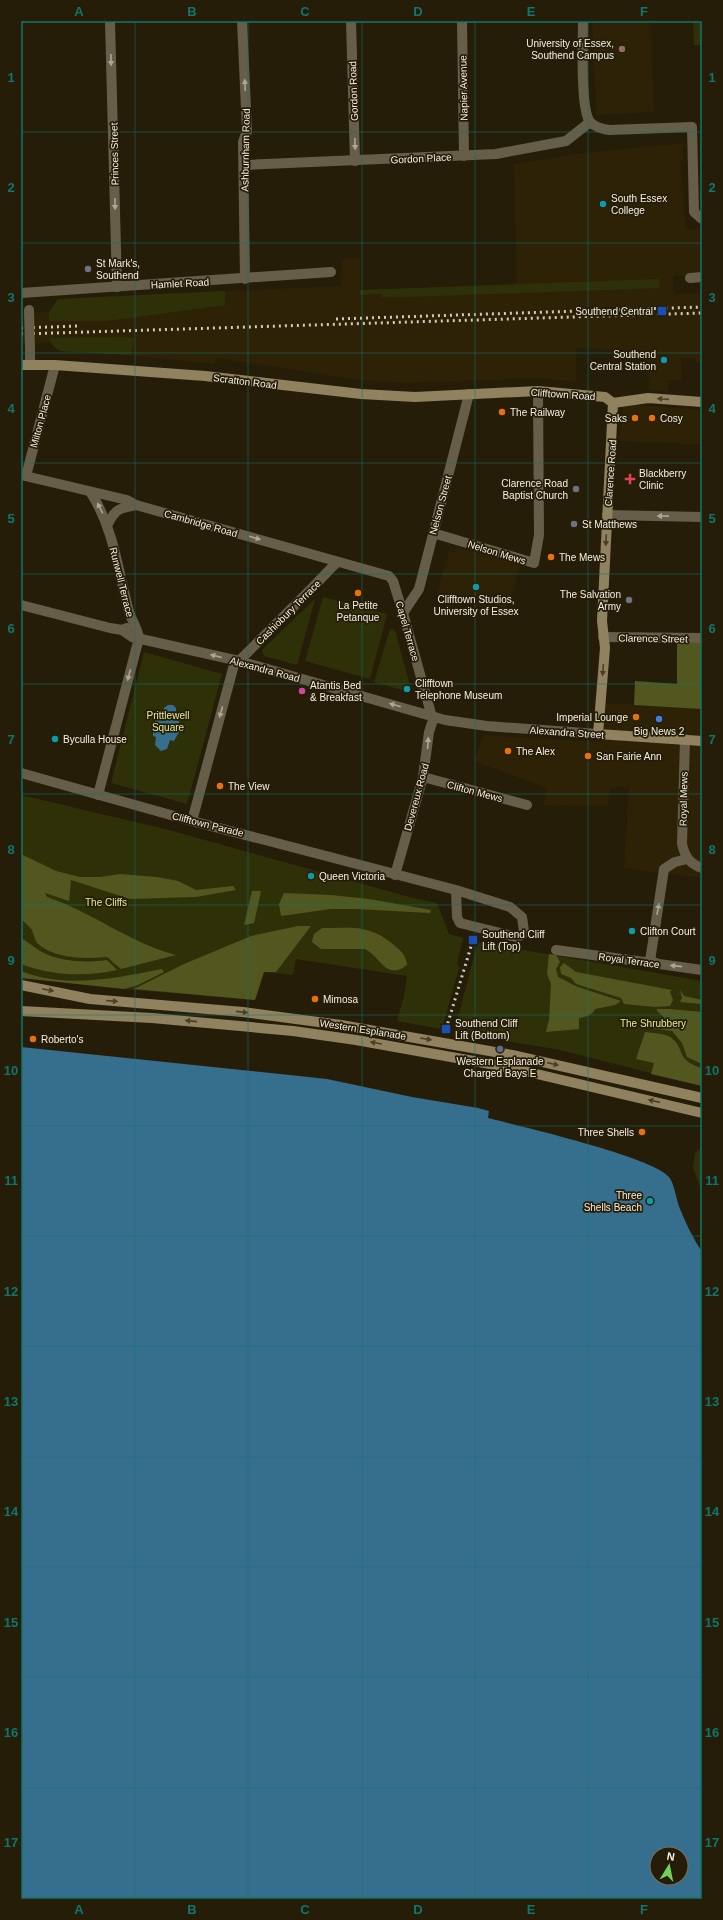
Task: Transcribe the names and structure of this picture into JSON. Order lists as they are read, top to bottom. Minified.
{"streets":{"street":["Napier Avenue","Gordon Road","Ashburnham Road","Princes Street","Gordon Place","Hamlet Road","Scratton Road","Clifftown Road","Milton Place","Clarence Road","Nelson Street","Cambridge Road","Nelson Mews","Runwell Terrace","Cashiobury Terrace","Capel Terrace","Clarence Street","Alexandra Road","Alexandra Street","Clifton Mews","Devereux Road","Royal Mews","Clifftown Parade","Royal Terrace","Western Esplanade"]},"crossings":[["Napier Avenue","Gordon Place"],["Gordon Road","Gordon Place"],["Ashburnham Road","Gordon Place"],["Ashburnham Road","Hamlet Road"],["Princes Street","Hamlet Road"],["Hamlet Road","Scratton Road"],["Scratton Road","Clifftown Road"],["Scratton Road","Milton Place"],["Scratton Road","Nelson Street"],["Clifftown Road","Clarence Road"],["Clifftown Road","Nelson Street"],["Clifftown Road","Nelson Mews"],["Milton Place","Cambridge Road"],["Clarence Road","Clarence Street"],["Clarence Road","Alexandra Street"],["Nelson Street","Nelson Mews"],["Nelson Street","Capel Terrace"],["Cambridge Road","Runwell Terrace"],["Cambridge Road","Cashiobury Terrace"],["Cambridge Road","Capel Terrace"],["Runwell Terrace","Alexandra Road"],["Cashiobury Terrace","Alexandra Road"],["Capel Terrace","Alexandra Road"],["Capel Terrace","Alexandra Street"],["Capel Terrace","Devereux Road"],["Alexandra Road","Alexandra Street"],["Alexandra Road","Devereux Road"],["Alexandra Street","Devereux Road"],["Alexandra Street","Royal Mews"],["Clifton Mews","Devereux Road"],["Devereux Road","Clifftown Parade"]],"one_way":["Gordon Road","Ashburnham Road","Princes Street","Clarence Road","Cambridge Road","Alexandra Road","Devereux Road","Royal Terrace"],"parks":["Prittlewell Square","The Cliffs","The Shrubbery"],"places":{"other":["University of Essex, Southend Campus","South Essex College","St Mark's, Southend","Southend Central Station","The Railway","Saks","Cosy","Clarence Road Baptist Church","St Matthews","The Mews","Clifftown Studios, University of Essex","La Petite Petanque","The Salvation Army","Clifftown Telephone Museum","Atantis Bed & Breakfast","Imperial Lounge","Big News 2","Byculla House","The Alex","San Fairie Ann","The View","Queen Victoria","Clifton Court","Mimosa","Roberto's","Western Esplanade Charged Bays E","Three Shells","Three Shells Beach"],"transit":["Southend Central","Southend Cliff Lift (Top)","Southend Cliff Lift (Bottom)"],"health":["Blackberry Clinic"]},"north":"top","grid":{"columns":["A","B","C","D","E","F"],"rows":["1","2","3","4","5","6","7","8","9","10","11","12","13","14","15","16","17"]}}
